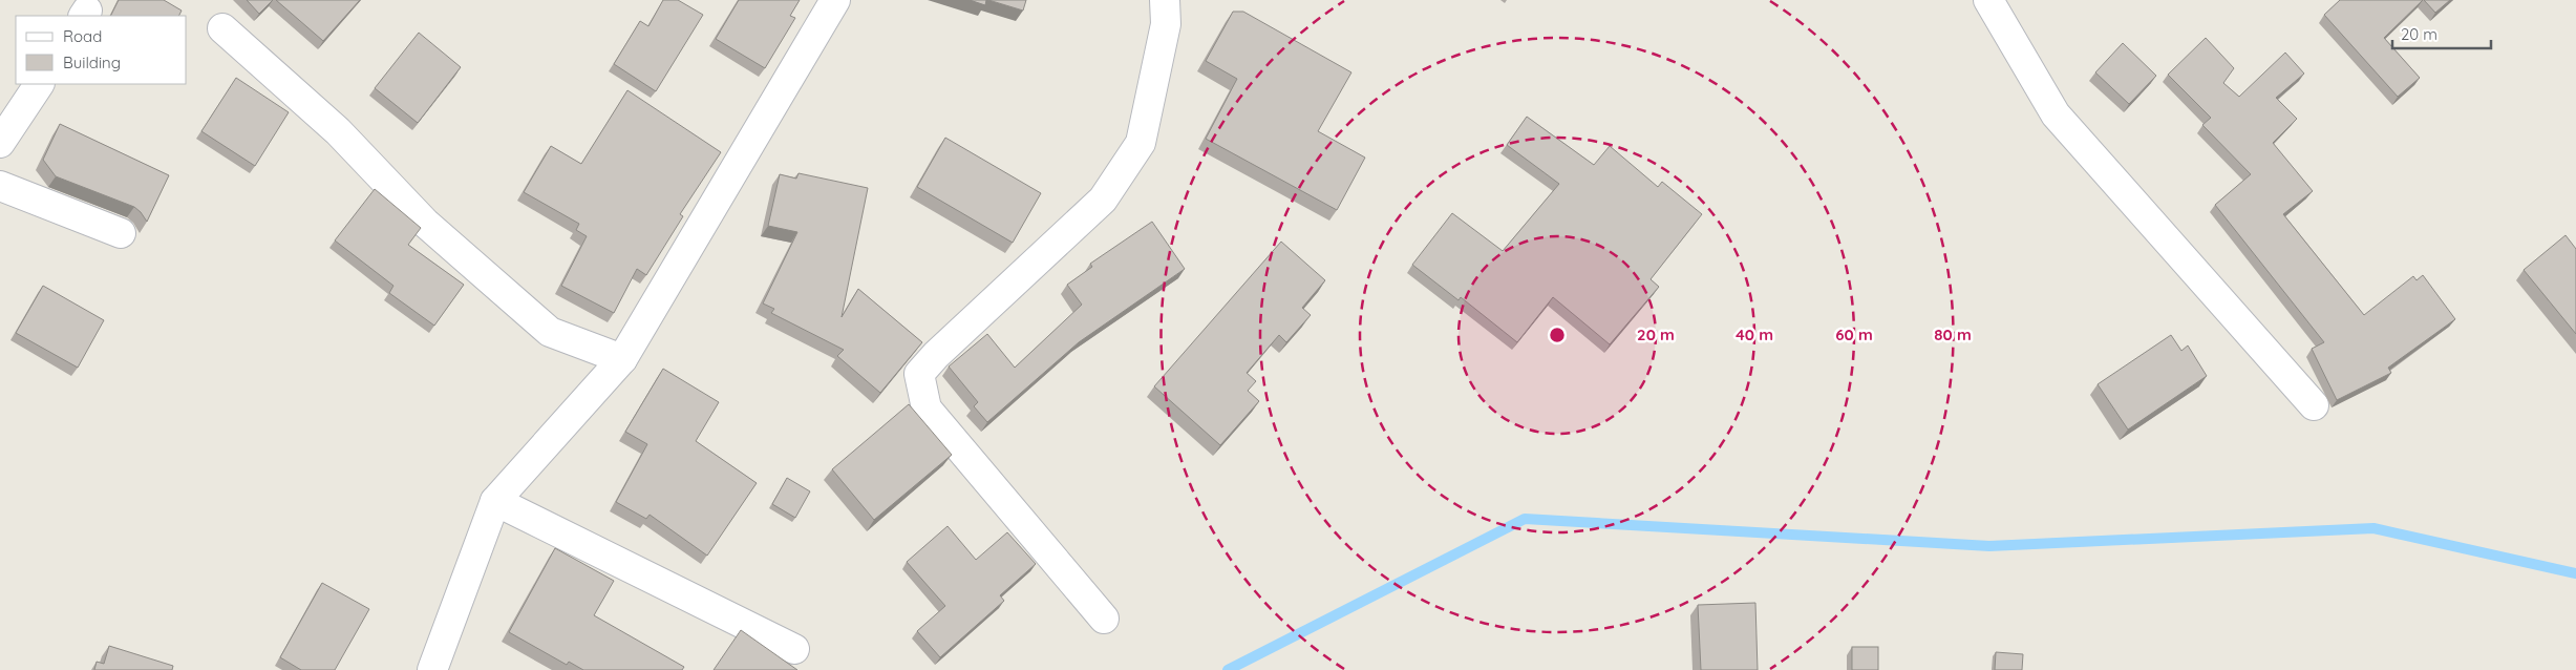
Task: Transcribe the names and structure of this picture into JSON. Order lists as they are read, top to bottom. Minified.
{"legend":["Road","Building"],"scale_bar":"20 m","rings":["20 m","40 m","60 m","80 m"]}
